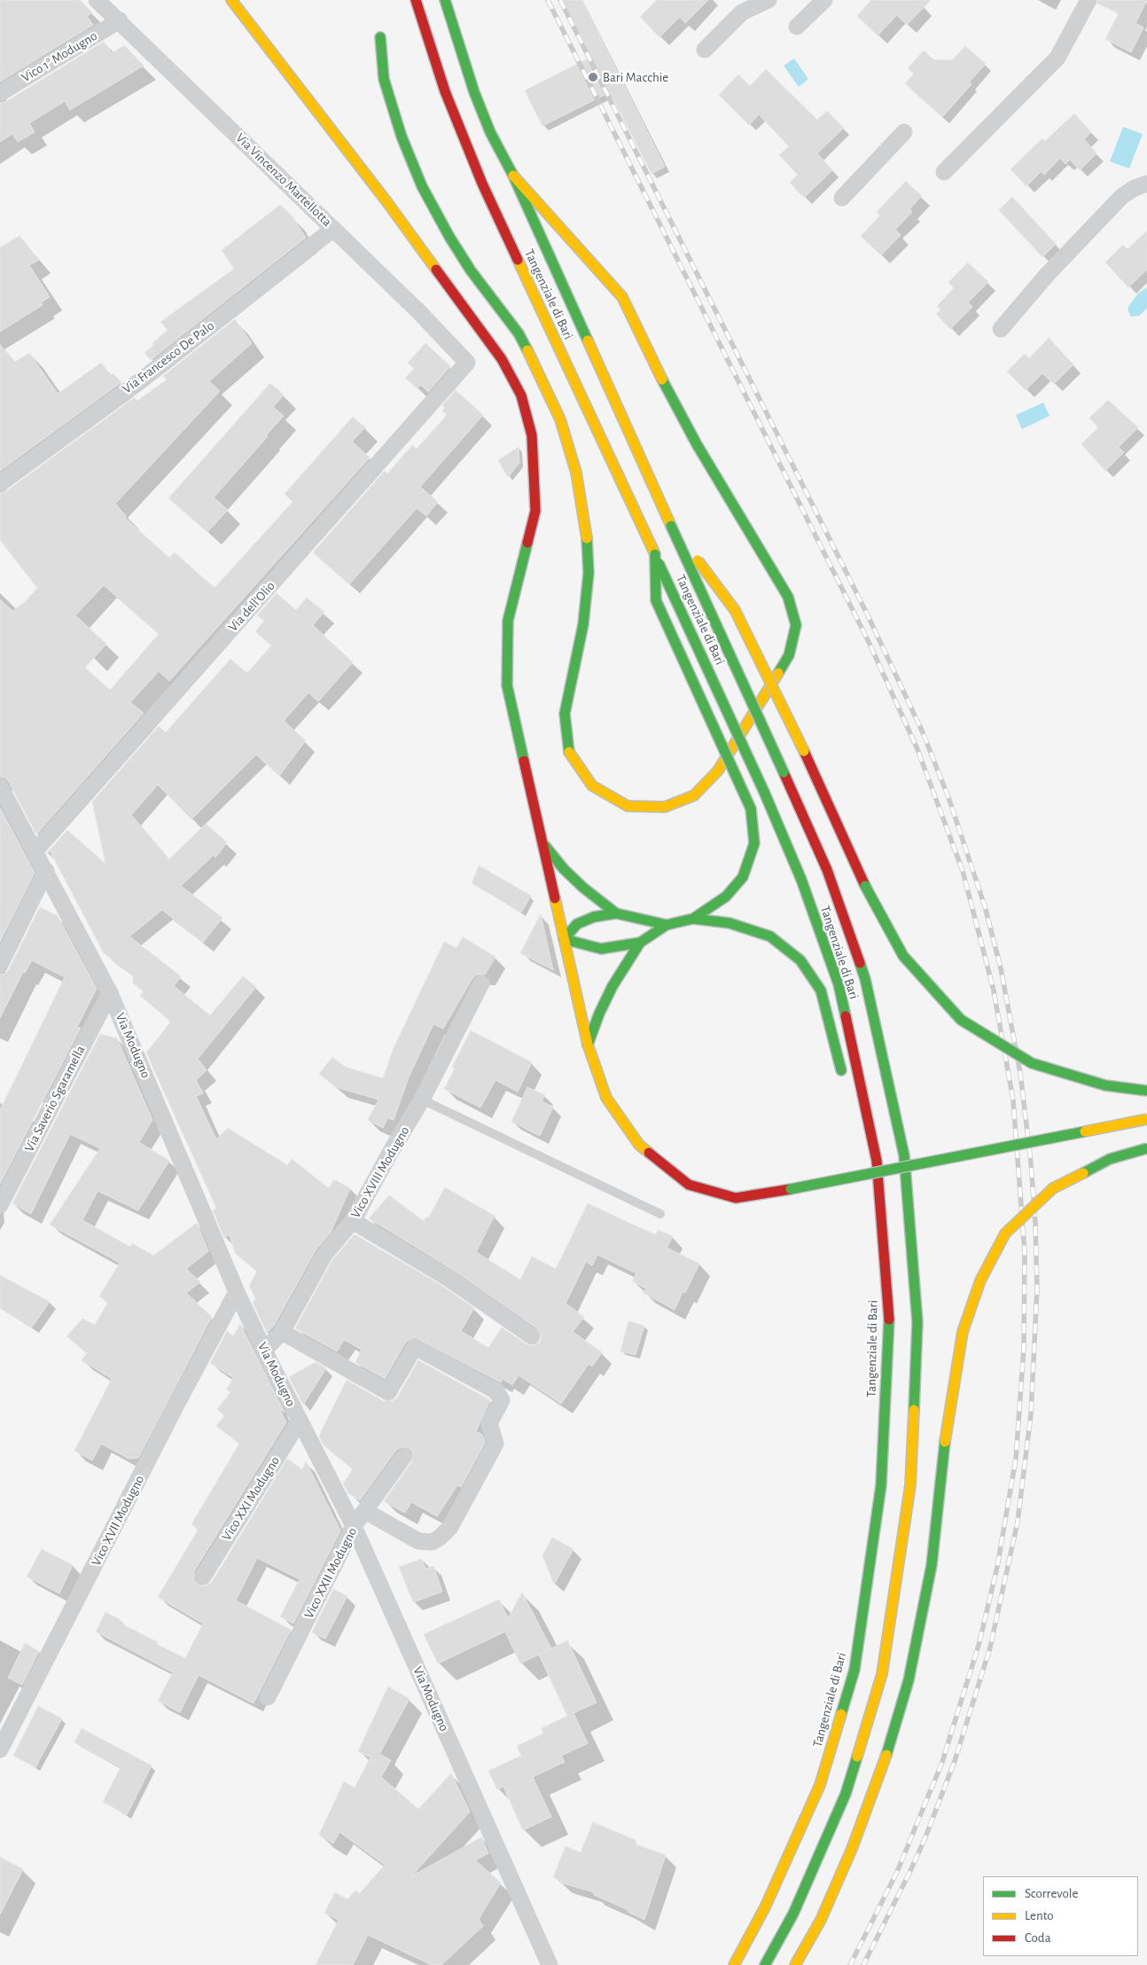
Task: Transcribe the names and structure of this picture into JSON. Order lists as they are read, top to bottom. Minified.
{"streets":{"highway":["Tangenziale di Bari"],"street":["Vico 1° Modugno","Via Vincenzo Martellotta","Via Francesco De Palo","Via dell'Olio","Via Modugno","Via Saverio Sgaramella","Vico XVIII Modugno","Vico XXI Modugno","Vico XVII Modugno","Vico XXII Modugno"]},"crossings":[["Vico 1° Modugno","Via Vincenzo Martellotta"],["Via Vincenzo Martellotta","Via Francesco De Palo"],["Via Vincenzo Martellotta","Via dell'Olio"],["Via dell'Olio","Via Modugno"],["Via Modugno","Via Saverio Sgaramella"],["Via Modugno","Vico XVIII Modugno"],["Via Modugno","Vico XXI Modugno"],["Via Modugno","Vico XVII Modugno"],["Via Modugno","Vico XXII Modugno"]],"places":["Bari Macchie"],"legend":["Scorrevole","Lento","Coda"]}
